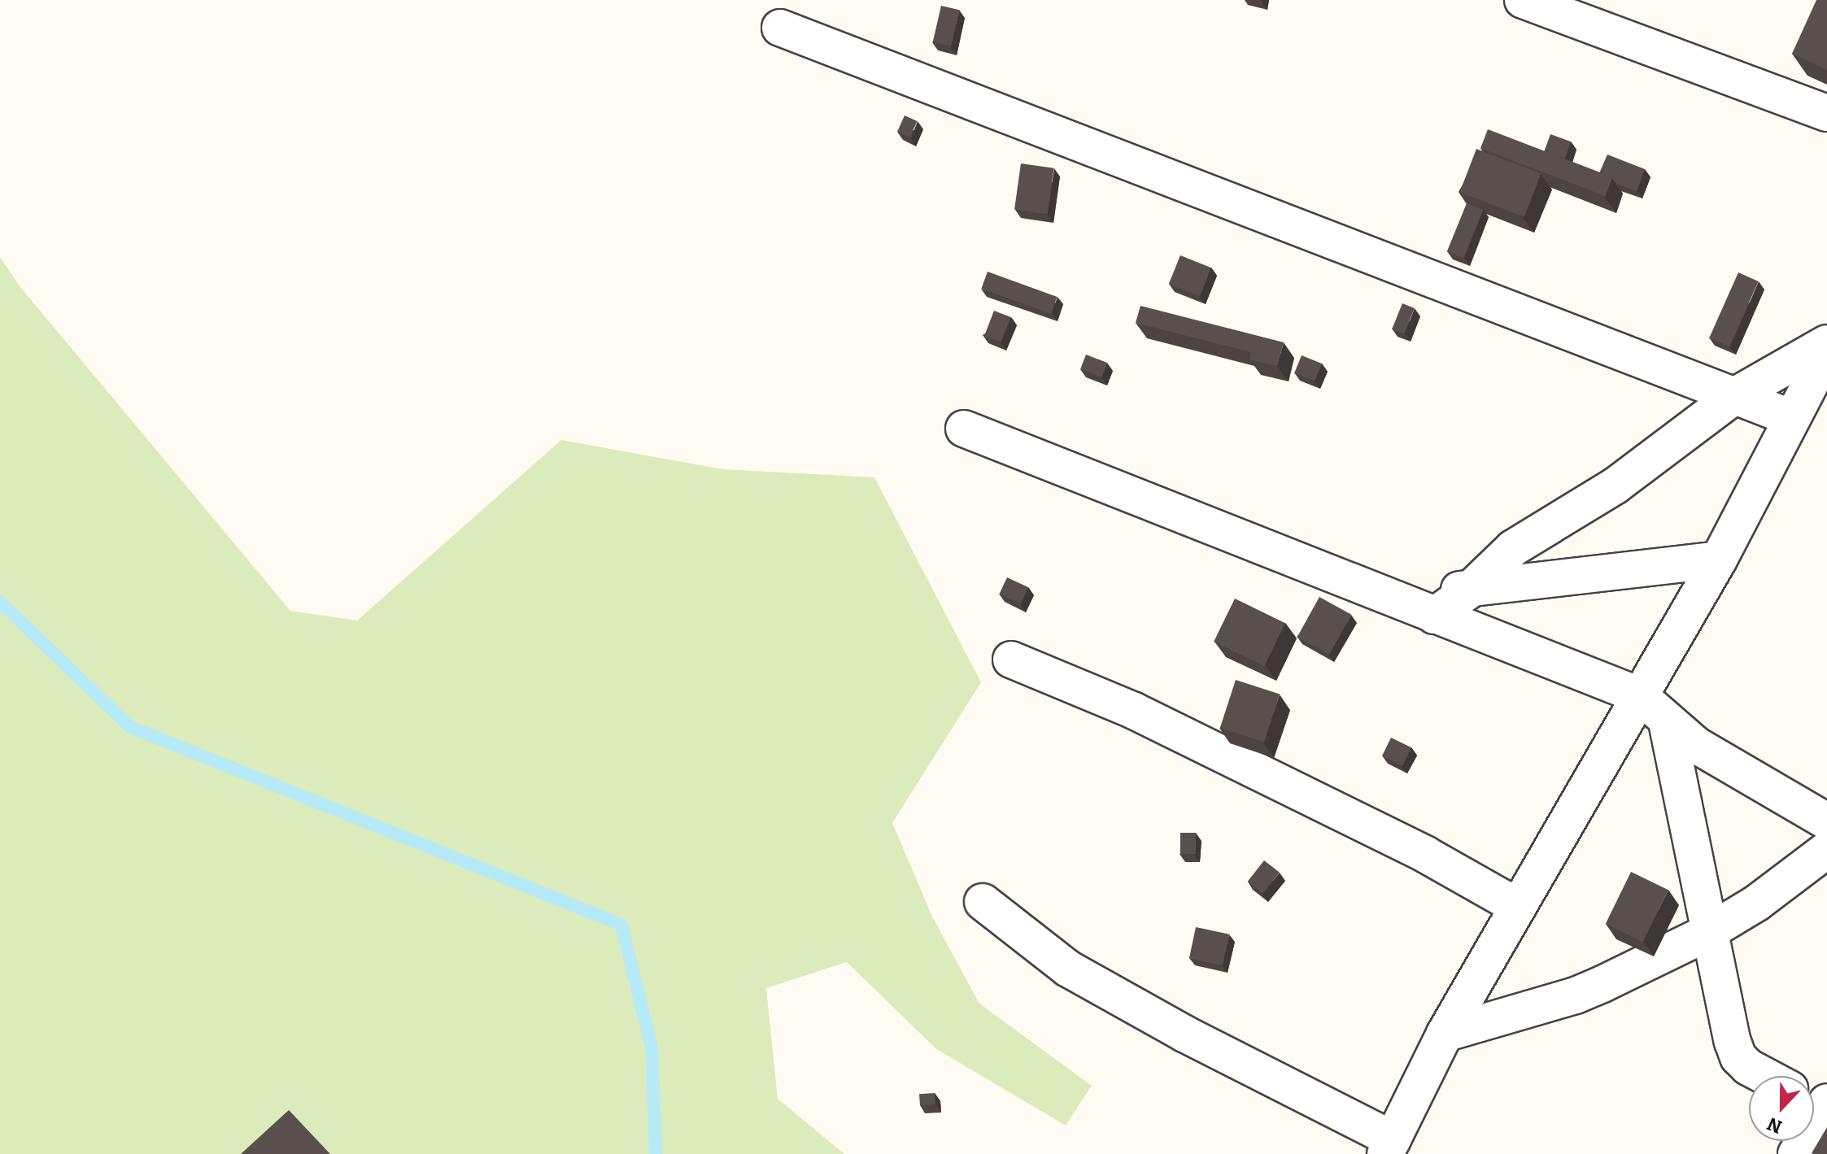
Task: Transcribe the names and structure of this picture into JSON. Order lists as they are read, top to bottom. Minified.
{"north":"bottom"}
